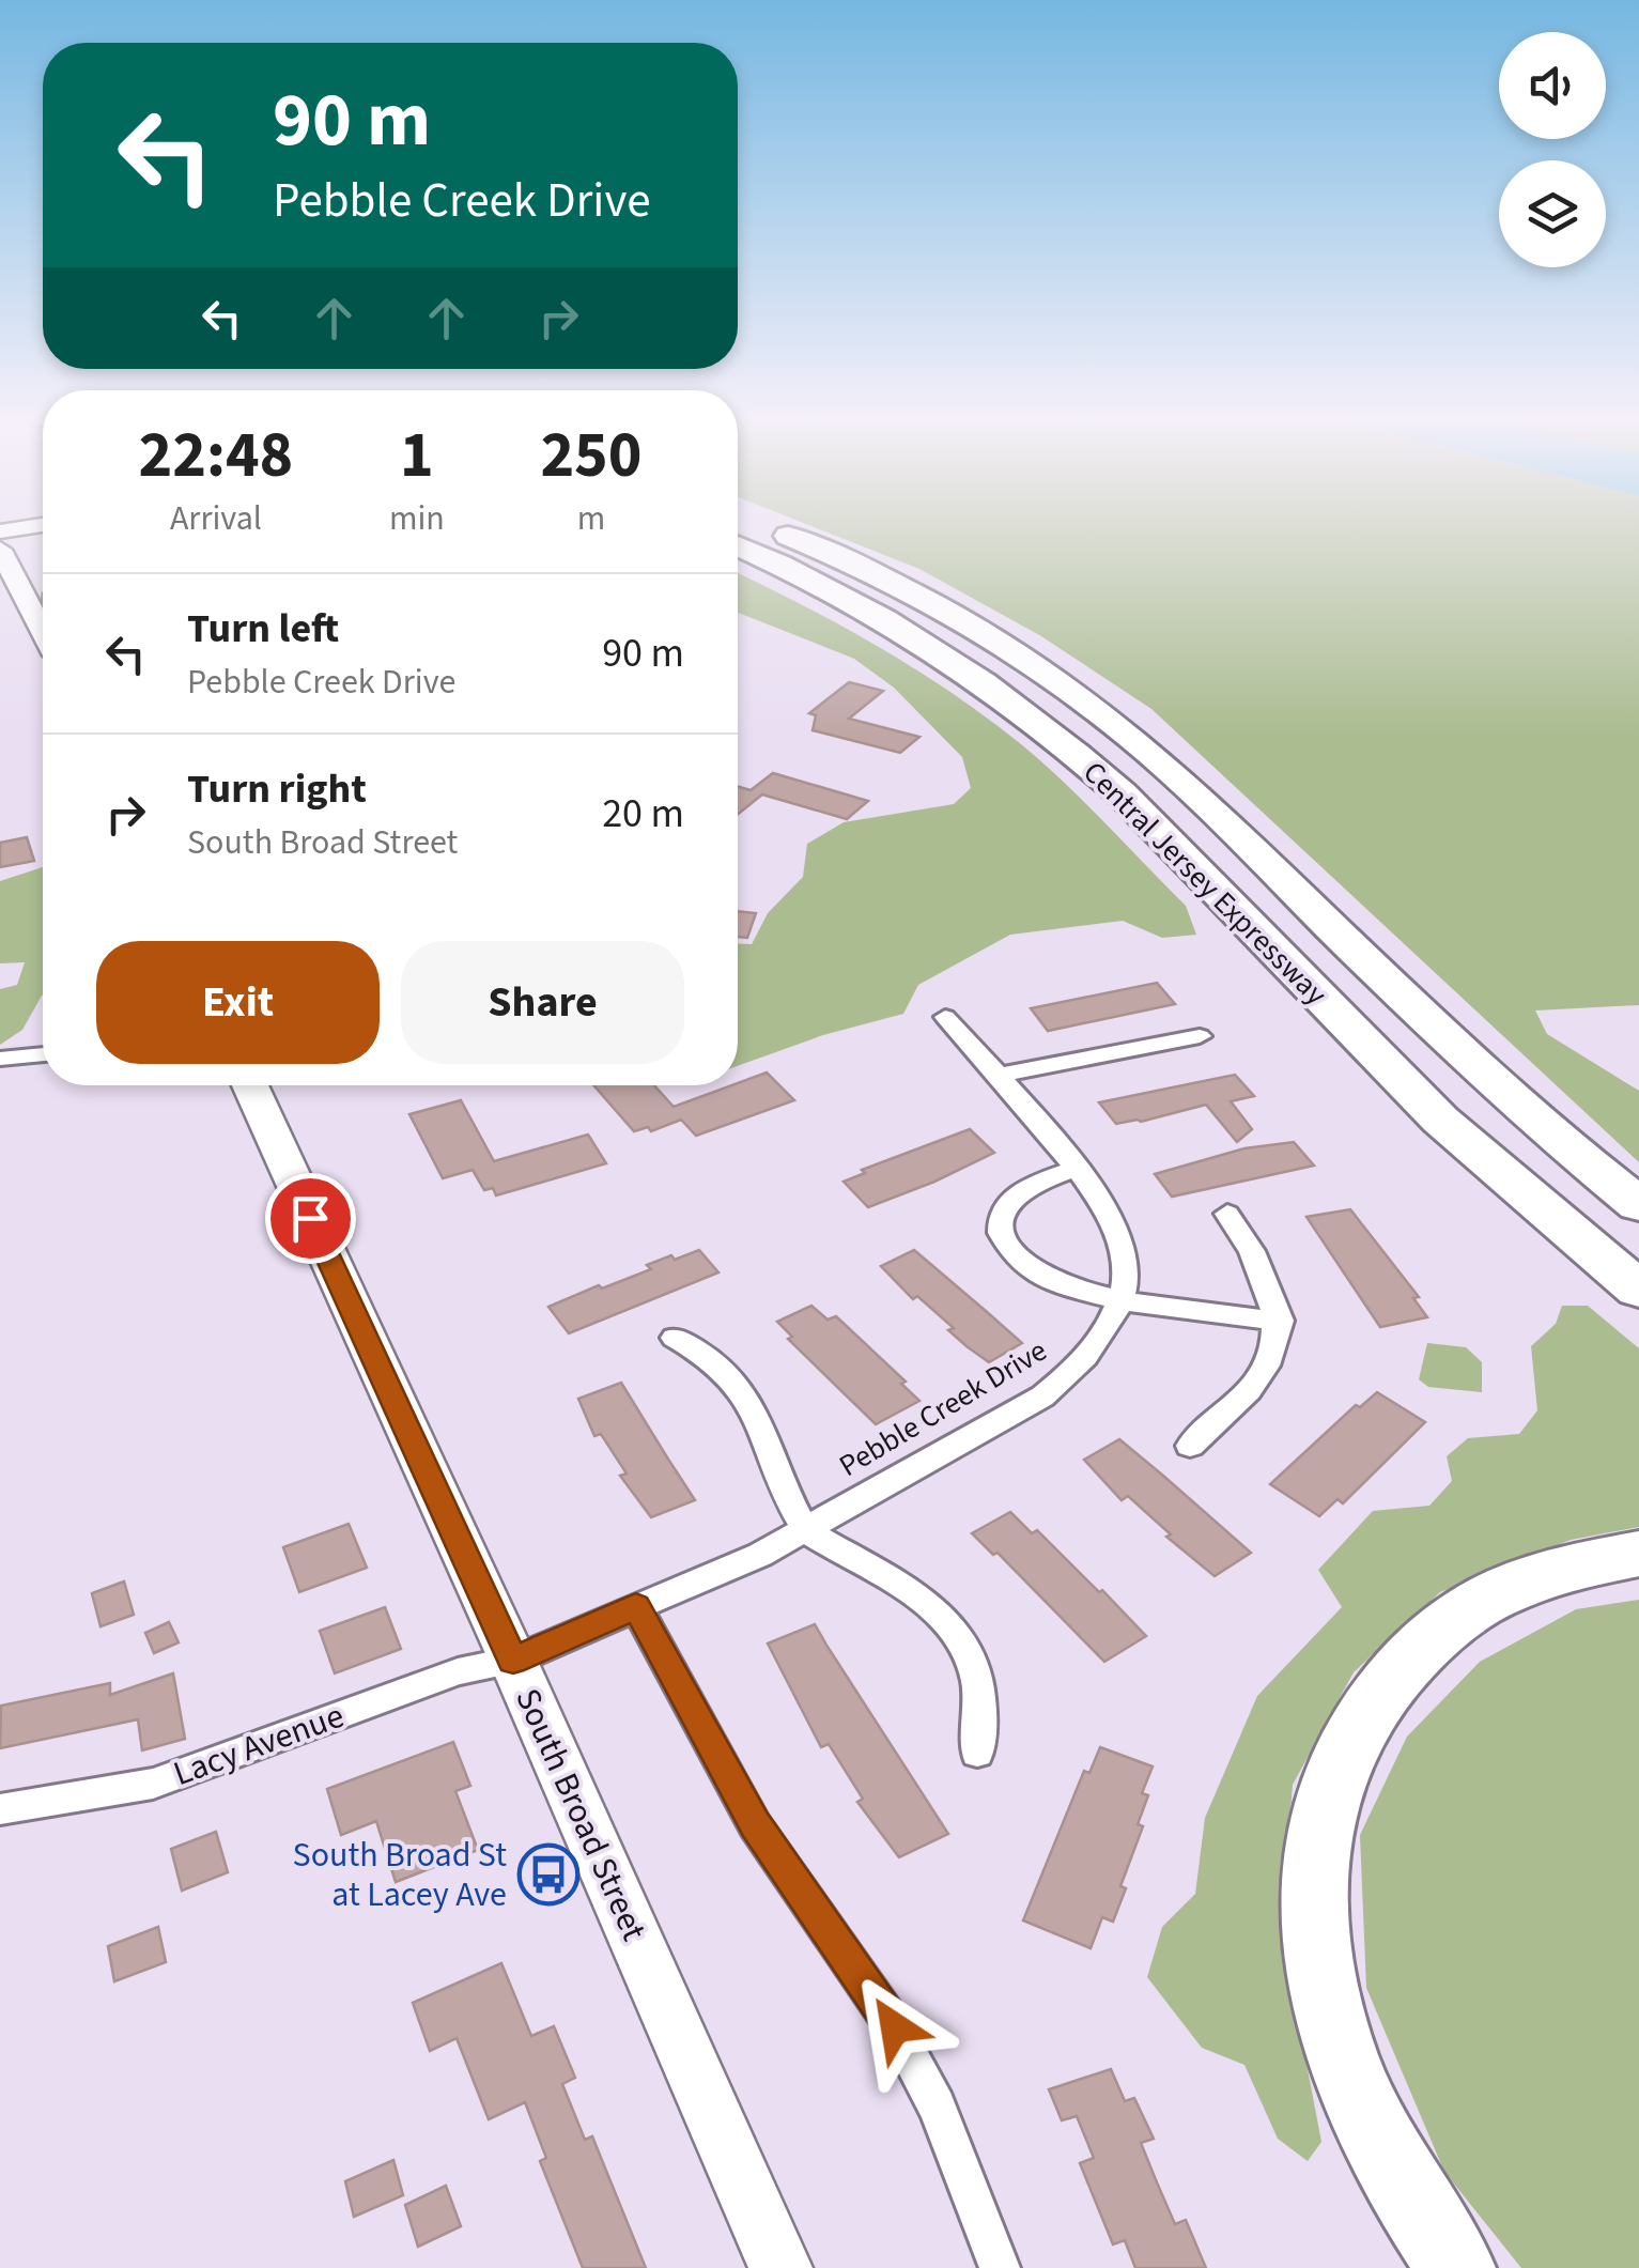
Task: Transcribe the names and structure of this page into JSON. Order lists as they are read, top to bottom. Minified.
{"streets":{"highway":["Central Jersey Expressway"],"main road":["South Broad Street"],"street":["Pebble Creek Drive","Lacy Avenue"]},"crossings":[["Pebble Creek Drive","Lacy Avenue"],["Pebble Creek Drive","South Broad Street"],["Lacy Avenue","South Broad Street"]],"places":{"bus stop":["South Broad St at Lacey Ave"]},"page":{"turn":["90 m","Pebble Creek Drive"],"eta":["22:48","Arrival","1","min","250","m"],"list":[{"name":"Turn left","note":"Pebble Creek Drive","value":"90 m"},{"name":"Turn right","note":"South Broad Street","value":"20 m"}],"buttons":["Exit","Share"]}}
